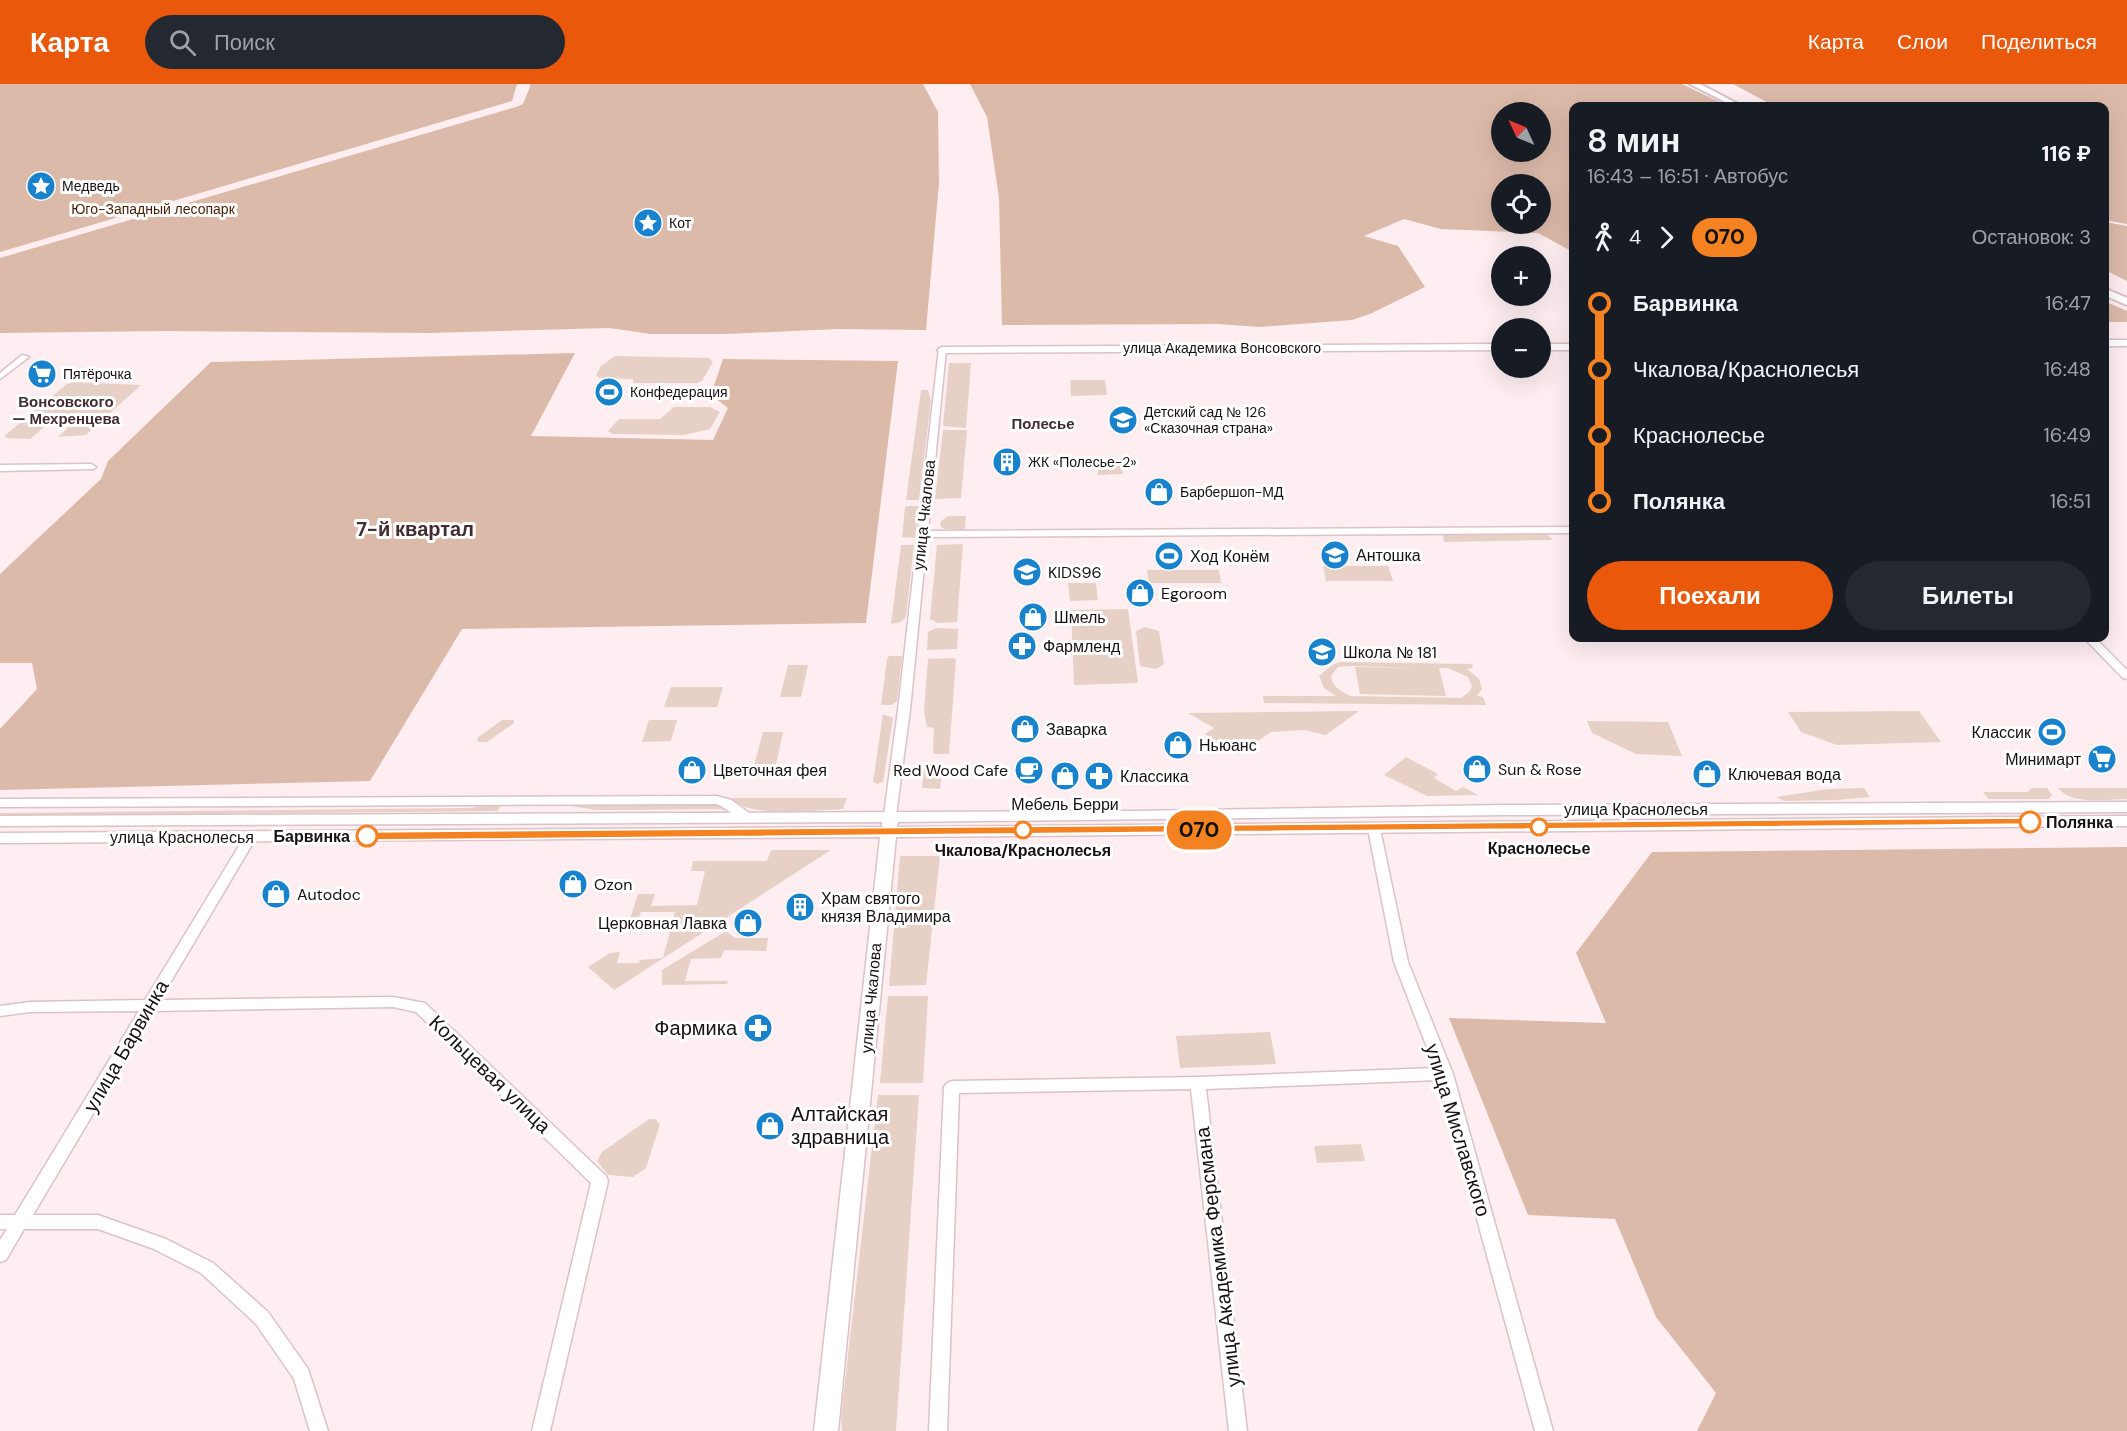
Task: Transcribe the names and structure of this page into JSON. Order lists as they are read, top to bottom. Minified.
{"streets":{"street":["улица Академика Вонсовского","улица Чкалова","улица Краснолесья","улица Барвинка","Кольцевая улица","улица Миславского","улица Академика Ферсмана"]},"crossings":[["улица Академика Вонсовского","улица Чкалова"],["улица Чкалова","улица Краснолесья"],["улица Краснолесья","улица Барвинка"],["улица Краснолесья","улица Миславского"],["улица Барвинка","Кольцевая улица"]],"districts":["Вонсовского — Мехренцева","Полесье","7-й квартал"],"parks":["Юго-Западный лесопарк"],"places":{"place":["Медведь","Кот"],"supermarket":["Пятёрочка","Минимарт"],"sports":["Конфедерация","Ход Конём","Классик"],"school or university":["Детский сад № 126 «Сказочная страна»","Антошка","KIDS96","Школа № 181"],"building":["ЖК «Полесье-2»","Храм святого князя Владимира"],"shop":["Барбершоп-МД","Egoroom","Шмель","Заварка","Ньюанс","Sun & Rose","Цветочная фея","Ключевая вода","Мебель Берри","Ozon","Autodoc","Церковная Лавка","Алтайская здравница"],"pharmacy":["Фармленд","Классика","Фармика"],"cafe":["Red Wood Cafe"],"other":["Полянка","Краснолесье","Чкалова/Краснолесья","Барвинка"]},"lines":["bus line 070"],"north":"top left","page":{"header":"Карта","search":"Поиск","nav":["Карта","Слои","Поделиться"],"on_map":"070","map_buttons":["+","−"],"heading":["8 мин","16:43 – 16:51 · Автобус","116 ₽"],"legs":["4","070","Остановок: 3"],"list":[{"name":"Барвинка","value":"16:47"},{"name":"Чкалова/Краснолесья","value":"16:48"},{"name":"Краснолесье","value":"16:49"},{"name":"Полянка","value":"16:51"}],"buttons":["Поехали","Билеты"]}}
